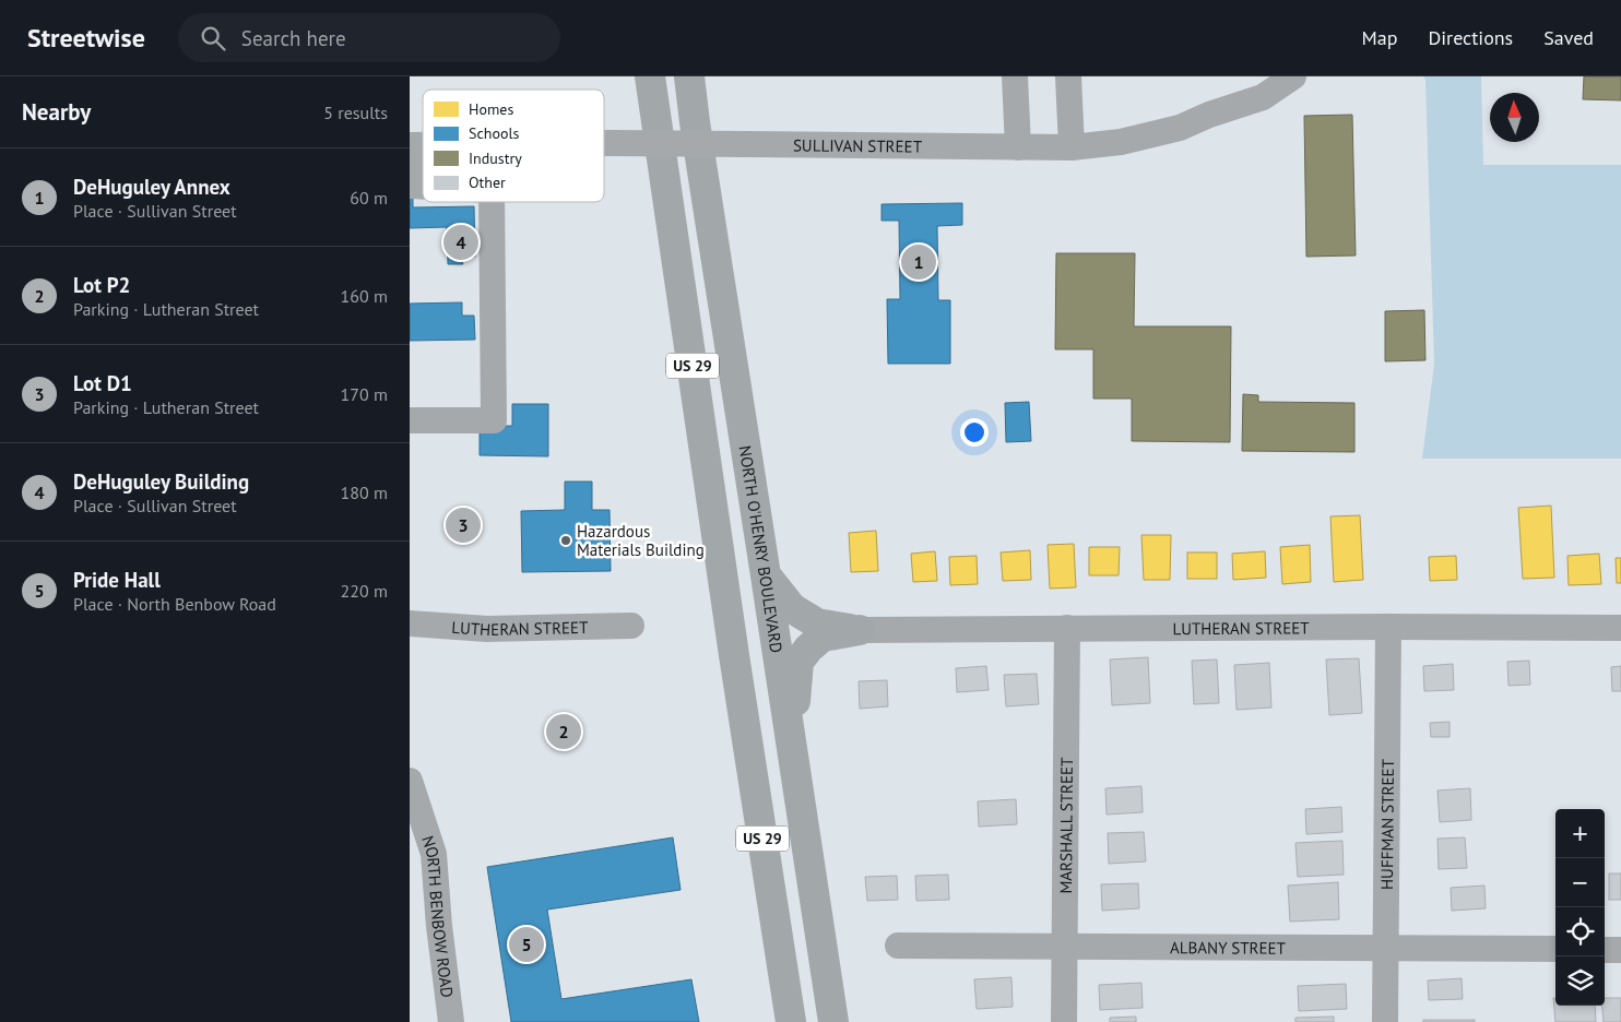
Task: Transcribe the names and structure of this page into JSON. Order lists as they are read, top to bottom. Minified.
{"streets":{"highway":["US 29","NORTH O'HENRY BOULEVARD"],"street":["SULLIVAN STREET","LUTHERAN STREET","HUFFMAN STREET","MARSHALL STREET","NORTH BENBOW ROAD","ALBANY STREET"]},"crossings":[["LUTHERAN STREET","HUFFMAN STREET"],["LUTHERAN STREET","MARSHALL STREET"],["HUFFMAN STREET","ALBANY STREET"],["MARSHALL STREET","ALBANY STREET"]],"places":["Hazardous Materials Building"],"legend":["Homes","Schools","Industry","Other"],"north":"top","page":{"header":"Streetwise","search":"Search here","nav":["Map","Directions","Saved"],"heading":["Nearby","5 results"],"list":[{"mark":"1","name":"DeHuguley Annex","note":"Place · Sullivan Street","value":"60 m"},{"mark":"2","name":"Lot P2","note":"Parking · Lutheran Street","value":"160 m"},{"mark":"3","name":"Lot D1","note":"Parking · Lutheran Street","value":"170 m"},{"mark":"4","name":"DeHuguley Building","note":"Place · Sullivan Street","value":"180 m"},{"mark":"5","name":"Pride Hall","note":"Place · North Benbow Road","value":"220 m"}],"pins":["4","1","3","2","5"],"map_buttons":["+","−"]}}
